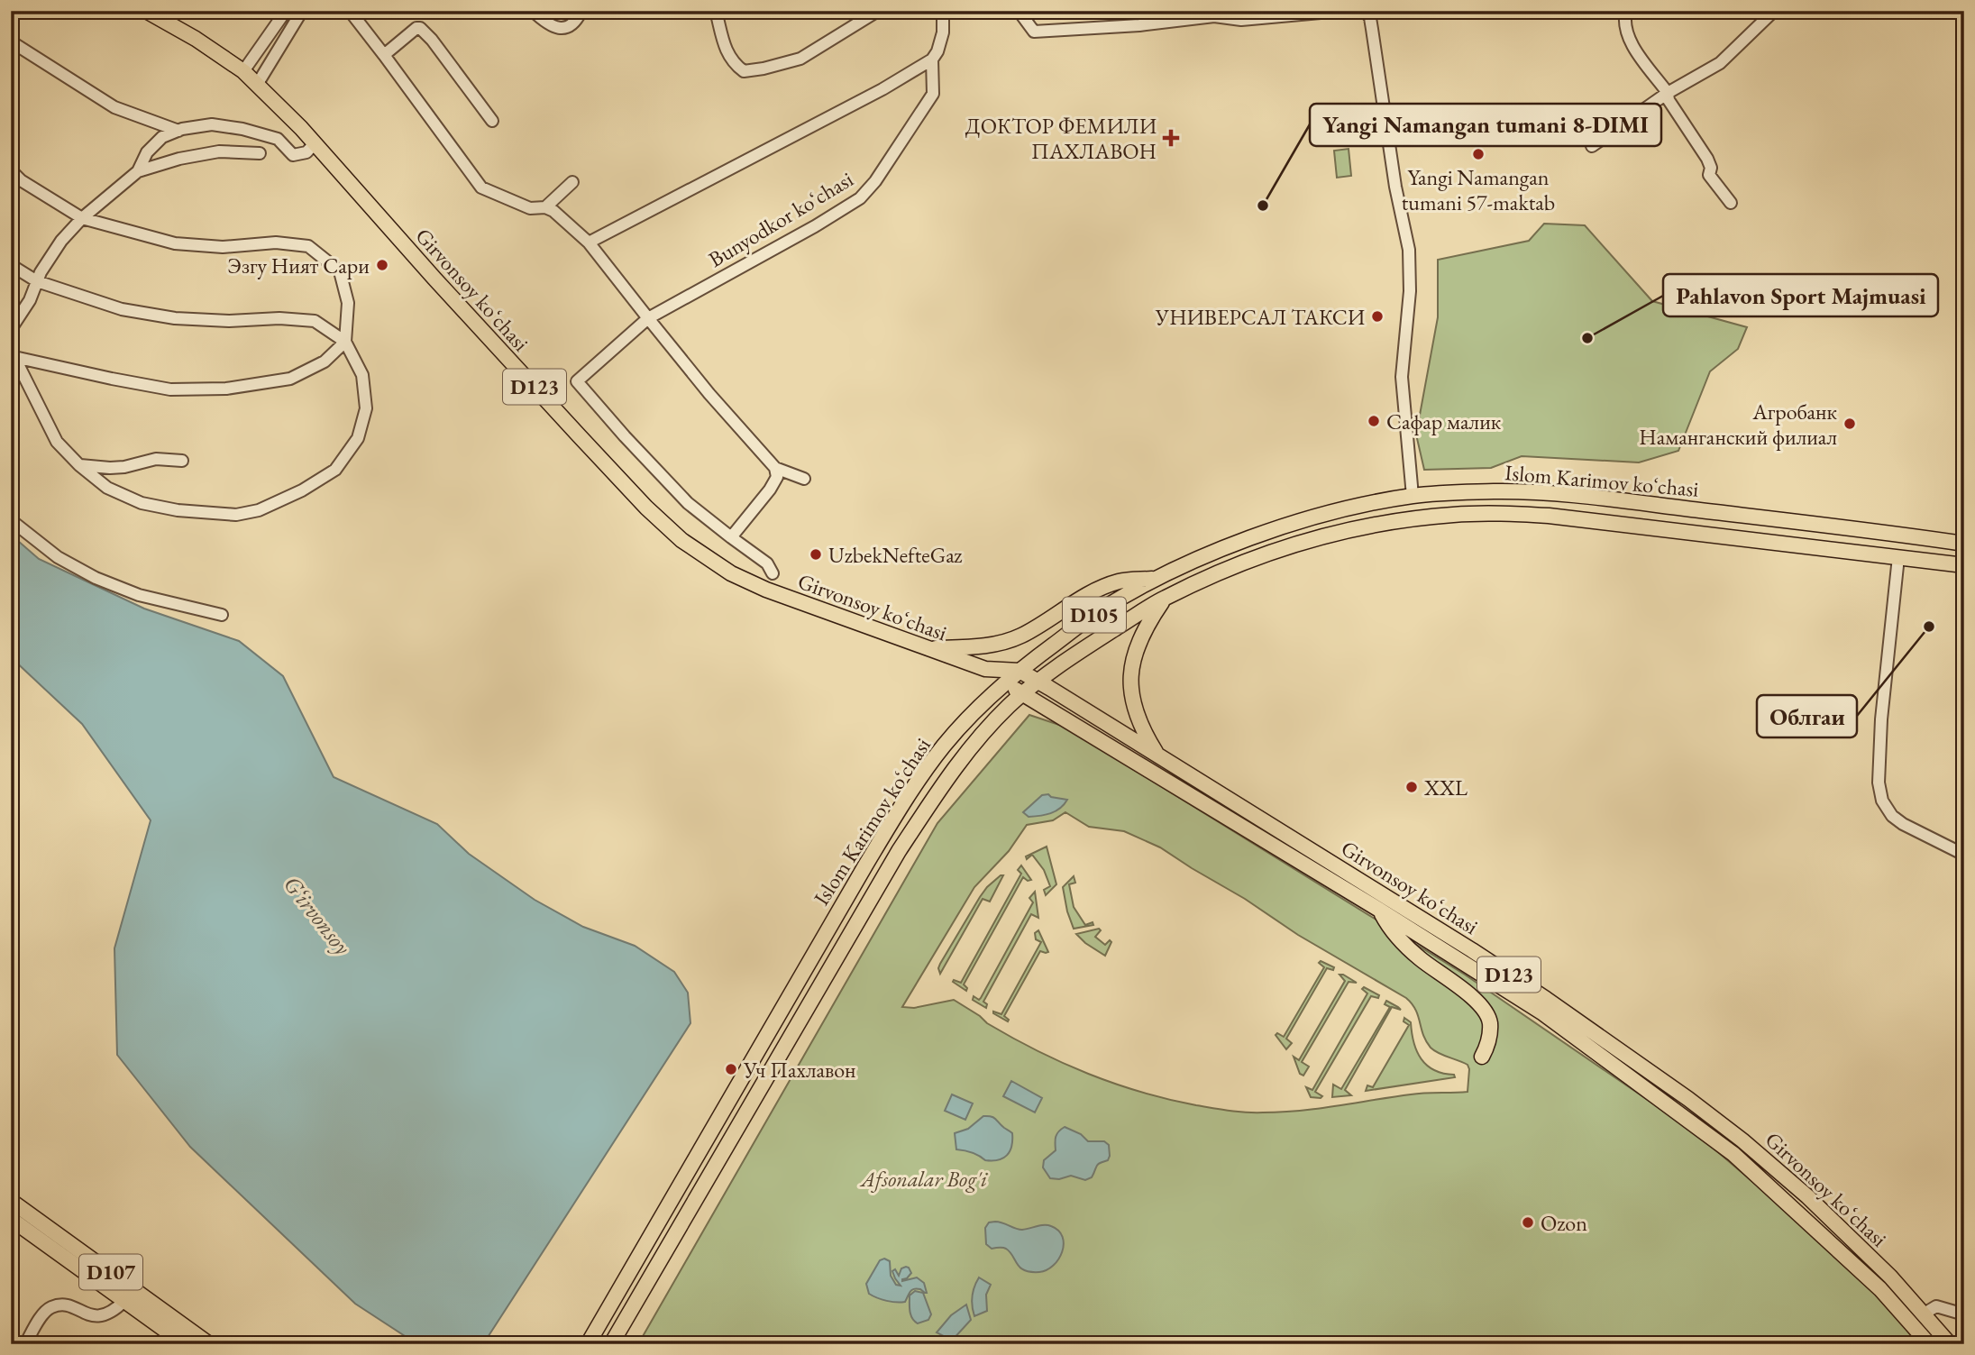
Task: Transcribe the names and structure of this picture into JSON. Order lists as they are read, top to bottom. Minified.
{"streets":{"main road":["Girvonsoy koʻchasi","D123","Islom Karimov koʻchasi","D105","D107"],"street":["Bunyodkor koʻchasi"]},"crossings":[["Girvonsoy koʻchasi","D123"],["Girvonsoy koʻchasi","Islom Karimov koʻchasi"],["D123","Islom Karimov koʻchasi"]],"water":["G‘irvonsoy"],"parks":["Afsonalar Bog'i"],"places":{"health":["ДОКТОР ФЕМИЛИ ПАХЛАВОН"],"other":["Yangi Namangan tumani 57-maktab","Yangi Namangan tumani 8-DIMI","Эзгу Ният Сари","УНИВЕРСАЛ ТАКСИ","Pahlavon Sport Majmuasi","Сафар малик","Агробанк Наманганский филиал","UzbekNefteGaz","Облгаи","XXL","Уч Пахлавон","Ozon"]}}
